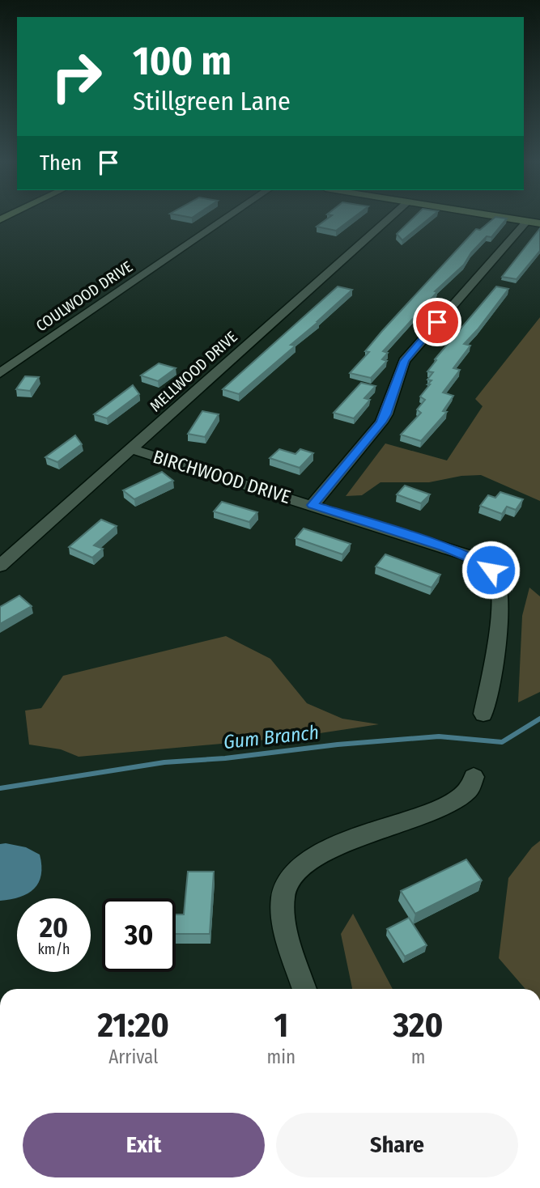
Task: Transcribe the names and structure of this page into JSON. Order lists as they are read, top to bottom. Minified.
{"streets":{"street":["COULWOOD DRIVE","MELLWOOD DRIVE","BIRCHWOOD DRIVE"]},"crossings":[["MELLWOOD DRIVE","BIRCHWOOD DRIVE"]],"water":["Gum Branch"],"page":{"turn":["100 m","Stillgreen Lane"],"then":"Then","speed":"20 km/h","limit":"30","eta":["21:20","Arrival","1","min","320","m"],"buttons":["Exit","Share"]}}
